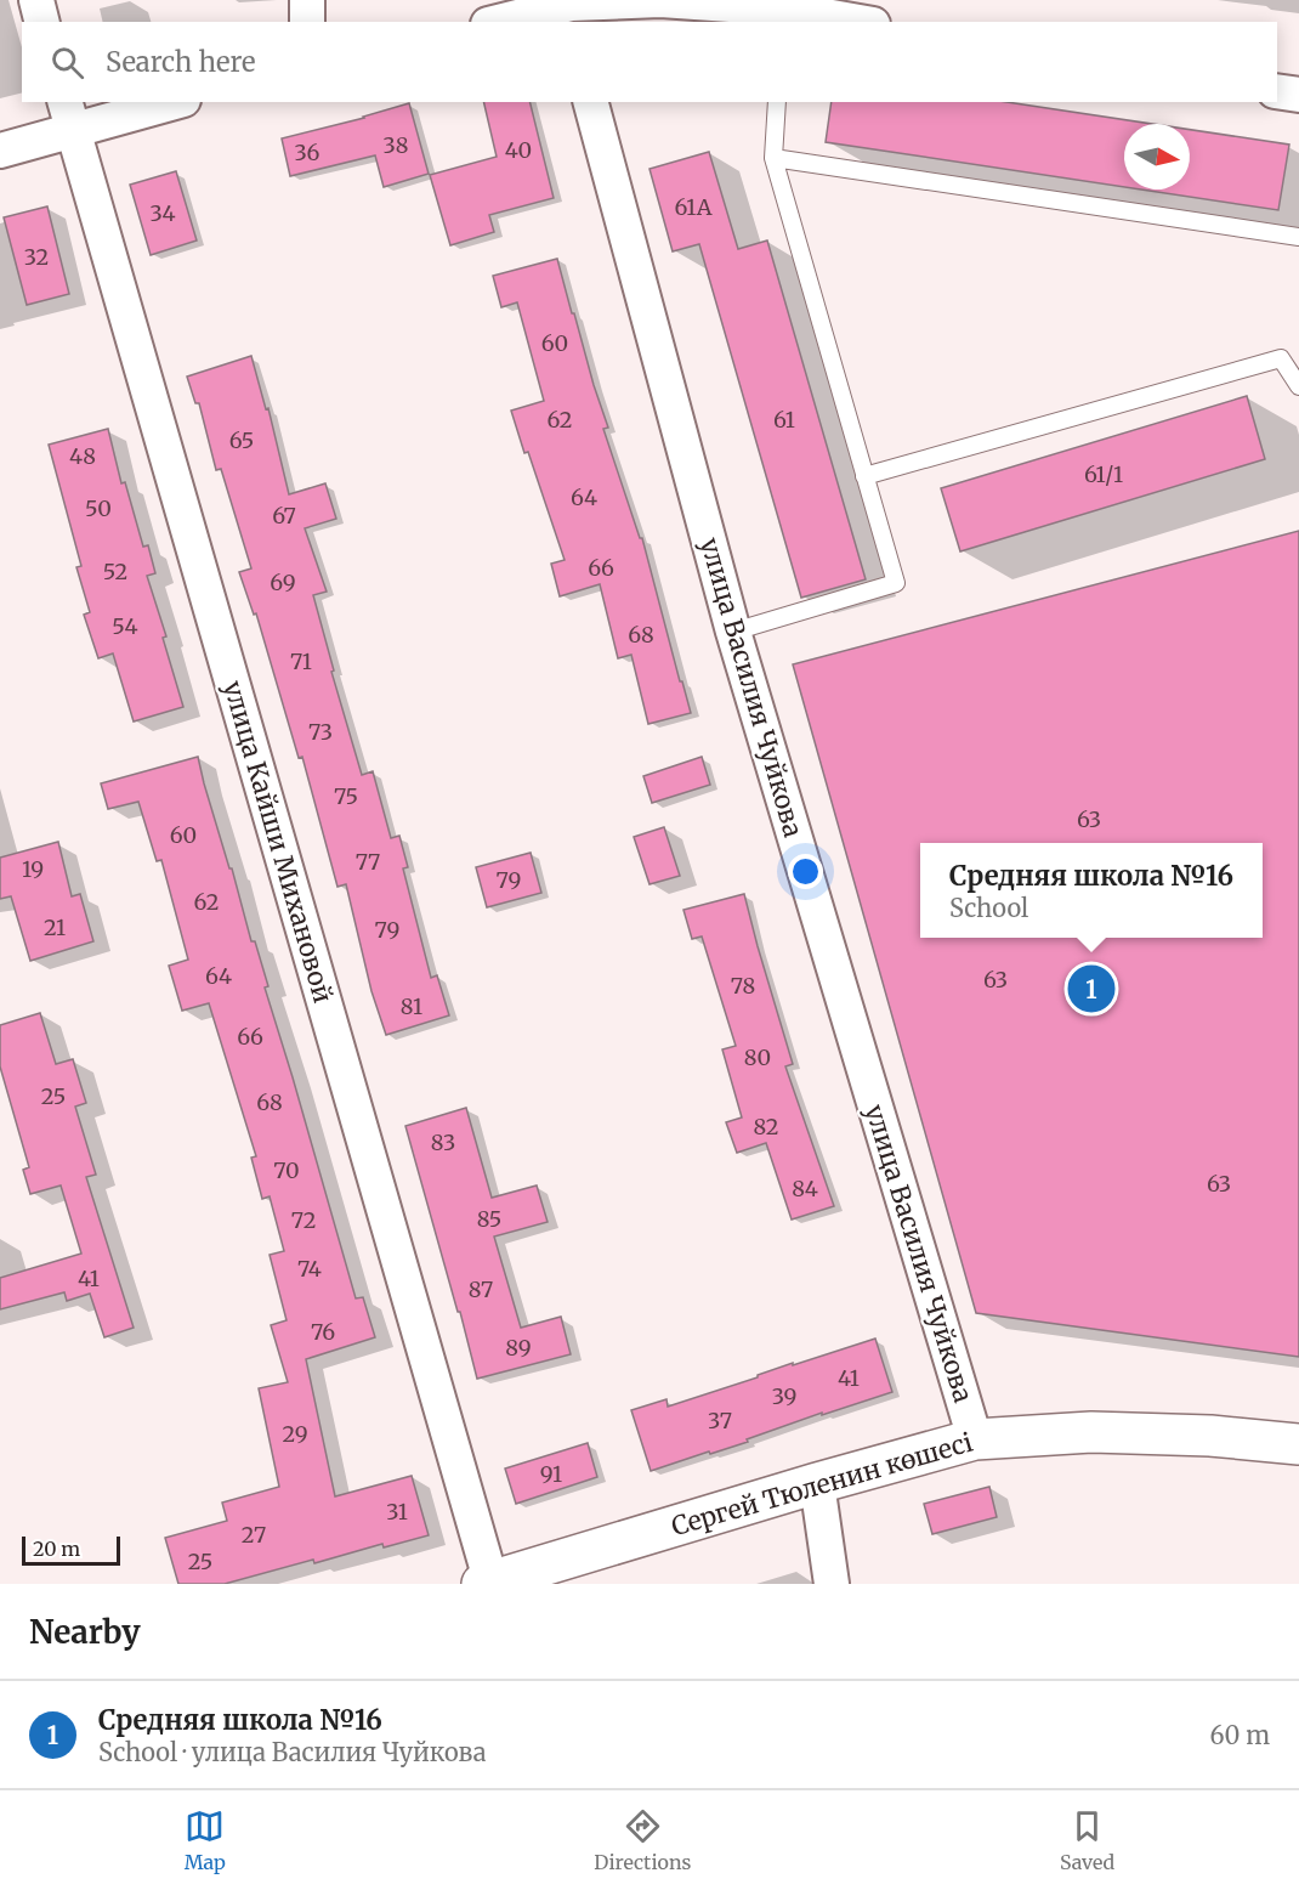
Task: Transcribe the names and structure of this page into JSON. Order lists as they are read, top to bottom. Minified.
{"streets":{"main road":["Сергей Тюленин көшесі"],"street":["улица Василия Чуйкова","улица Кайши Михановой"]},"crossings":[["улица Василия Чуйкова","Сергей Тюленин көшесі"],["улица Кайши Михановой","Сергей Тюленин көшесі"]],"house_numbers":["38","40","36","61А","34","32","60","62","61","65","48","61/1","64","50","67","66","52","69","54","68","71","73","75","63","60","77","19","79","62","21","79","64","63","78","81","66","80","25","68","82","83","70","63","84","85","72","74","41","87","76","89","41","39","37","29","91","31","27","25"],"scale_bar":"20 m","north":"right","page":{"search":"Search here","popup":["Средняя школа №16","School"],"pins":"1","scale":"20 m","heading":"Nearby","list":[{"mark":"1","name":"Средняя школа №16","note":"School · улица Василия Чуйкова","value":"60 m"}],"nav":["Map","Directions","Saved"]}}
